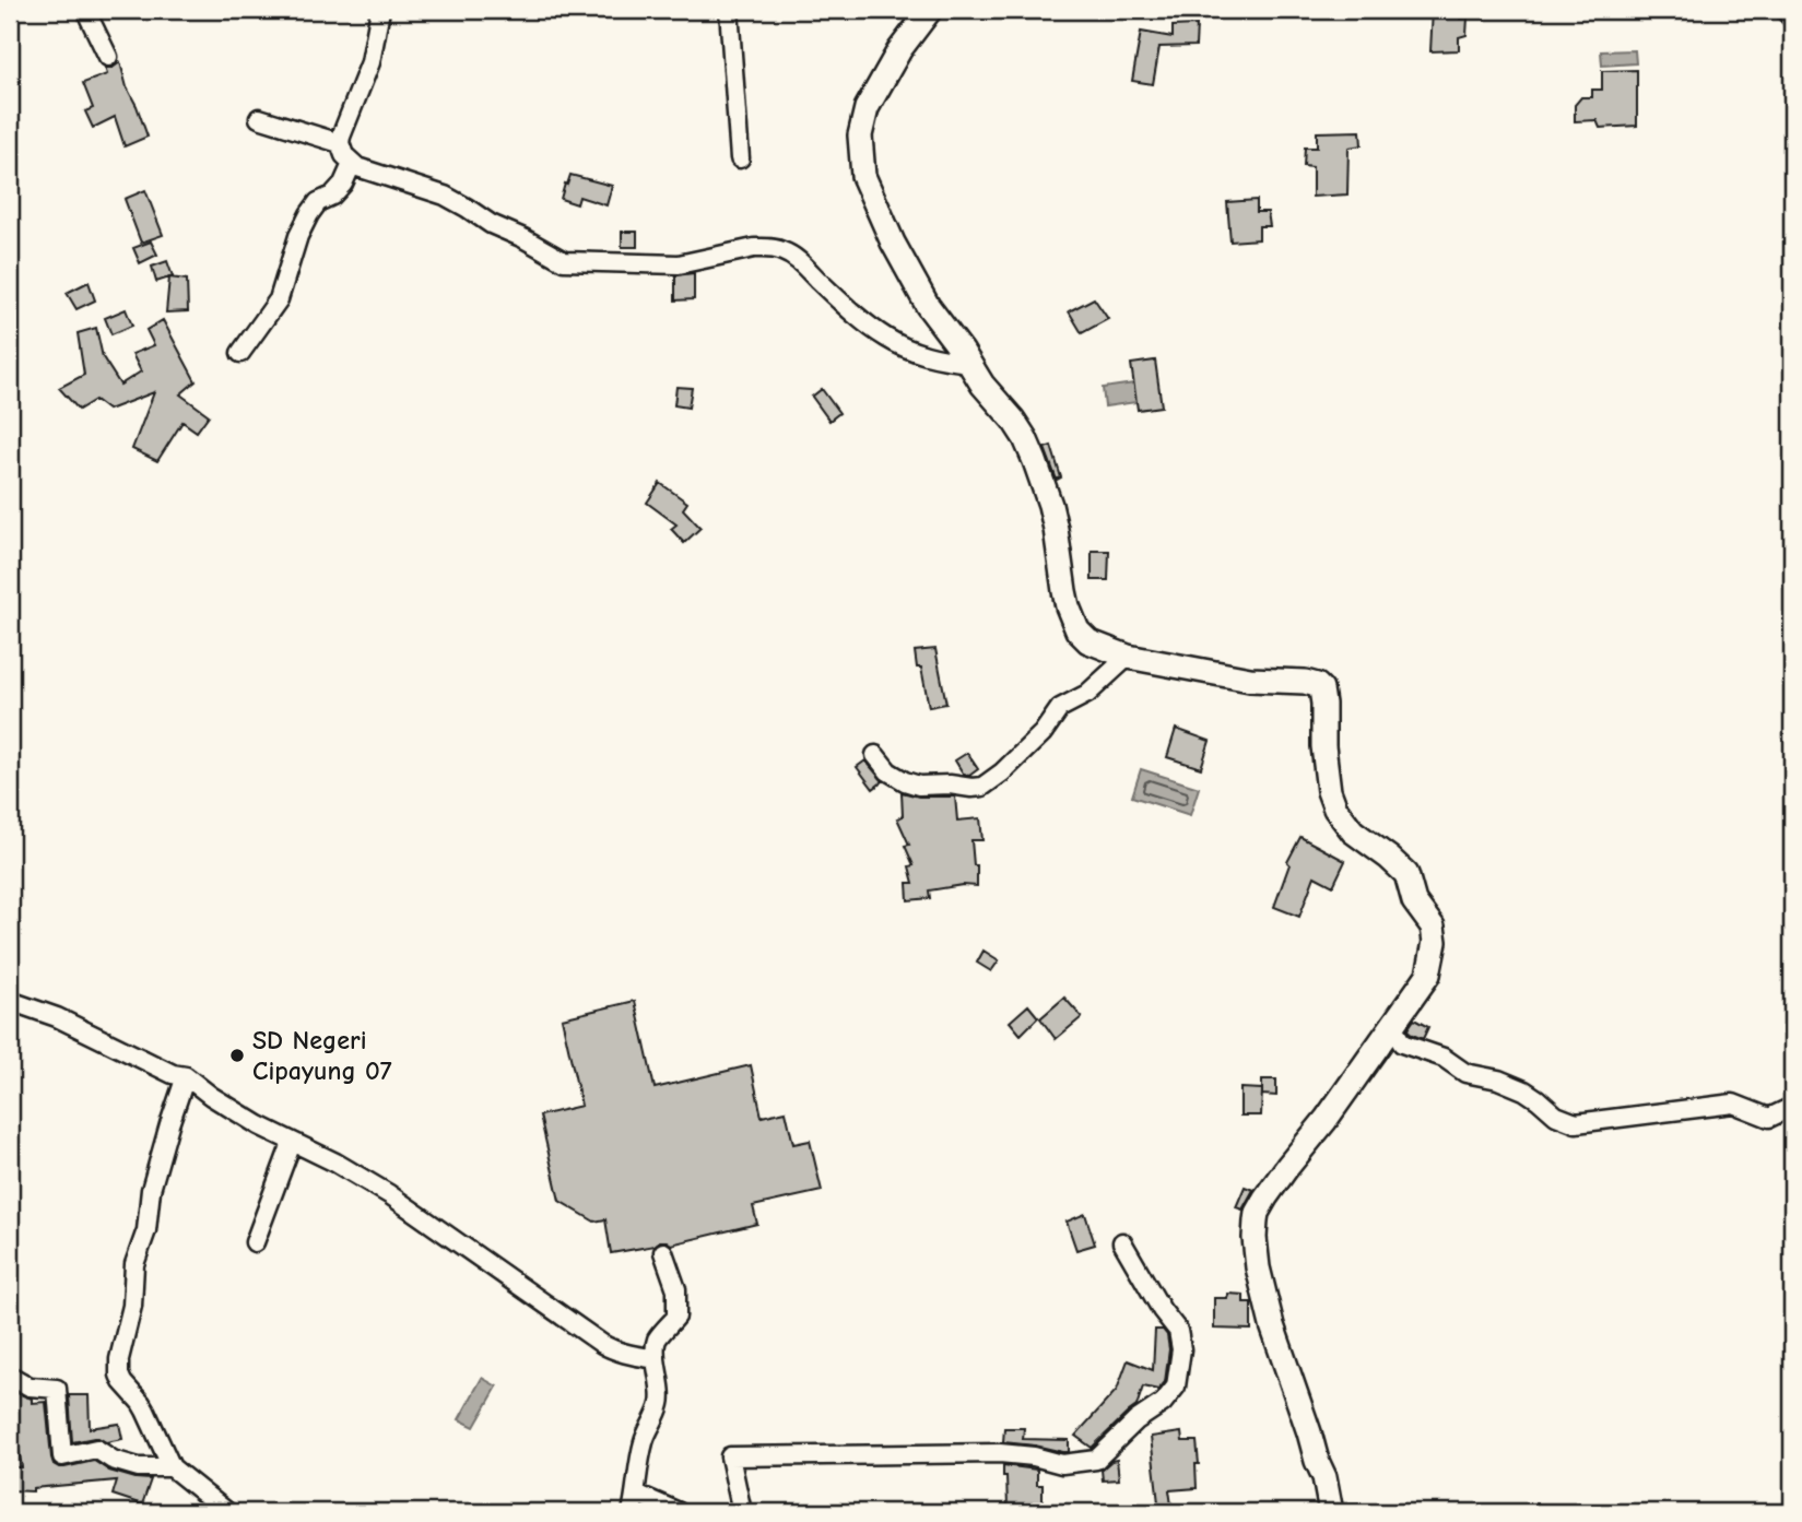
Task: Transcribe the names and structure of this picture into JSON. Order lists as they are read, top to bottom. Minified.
{"places":["SD Negeri Cipayung 07"]}
